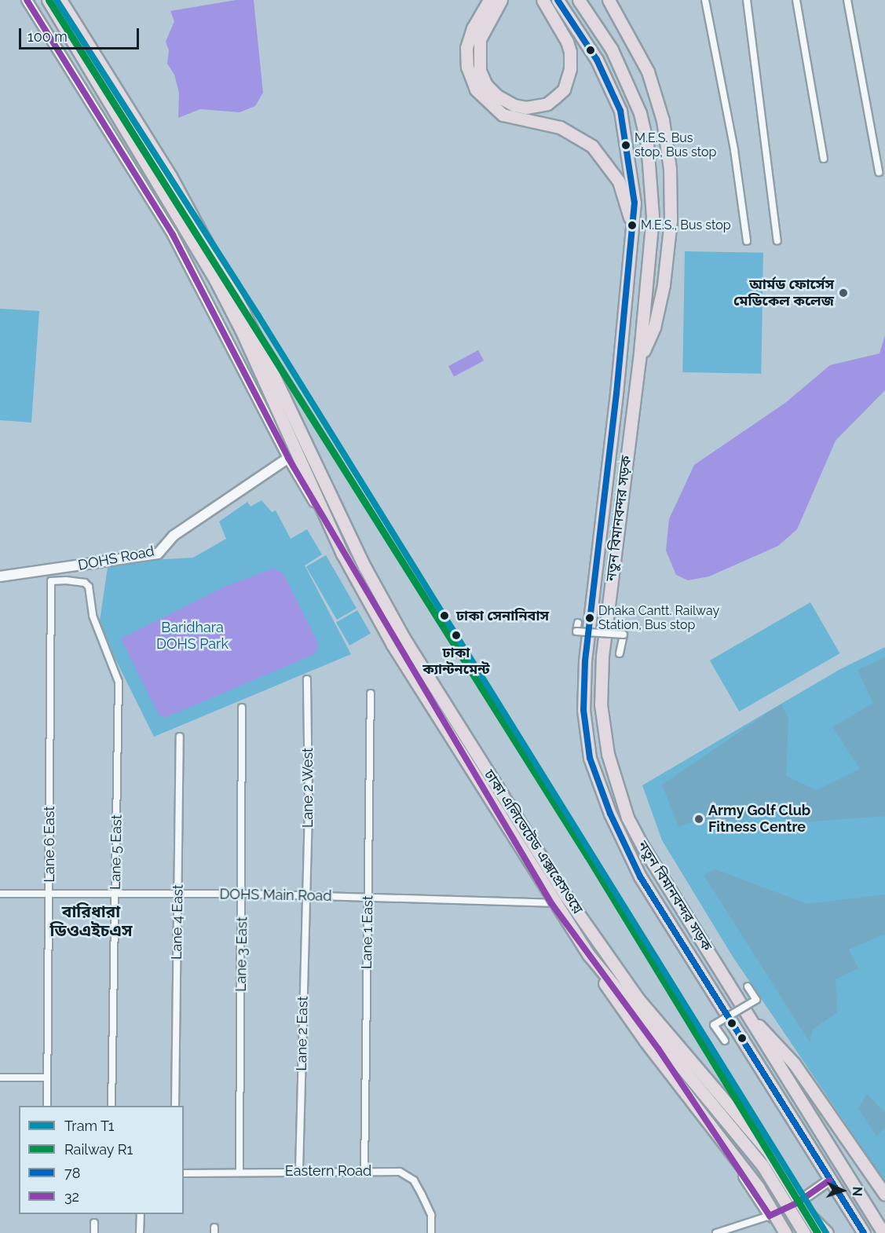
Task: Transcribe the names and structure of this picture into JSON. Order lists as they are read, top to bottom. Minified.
{"streets":{"highway":["নতুন বিমানবন্দর সড়ক","ঢাকা এলিভেটেড এক্সপ্রেসওয়ে"],"street":["DOHS Road","Lane 2 West","Lane 6 East","Lane 5 East","DOHS Main Road","Lane 4 East","Lane 1 East","Lane 3 East","Lane 2 East","Eastern Road"]},"crossings":[["Lane 2 West","DOHS Main Road"],["Lane 2 West","Lane 2 East"],["Lane 6 East","Lane 5 East"],["Lane 6 East","DOHS Main Road"],["Lane 5 East","DOHS Main Road"],["DOHS Main Road","Lane 4 East"],["DOHS Main Road","Lane 1 East"],["DOHS Main Road","Lane 3 East"],["DOHS Main Road","Lane 2 East"],["Lane 1 East","Eastern Road"],["Lane 3 East","Eastern Road"],["Lane 2 East","Eastern Road"]],"districts":["বারিধারা ডিওএইচএস"],"parks":["Baridhara DOHS Park"],"places":["M.E.S. Bus stop, Bus stop","M.E.S., Bus stop","আর্মড ফোর্সেস মেডিকেল কলেজ","ঢাকা সেনানিবাস","Dhaka Cantt. Railway Station, Bus stop","ঢাকা ক্যান্টনমেন্ট","Army Golf Club Fitness Centre"],"lines":["tram line T1","rail line R1","transit line 78","transit line 32"],"legend":["Tram T1","Railway R1","78","32"],"scale_bar":"100 m","north":"right"}
